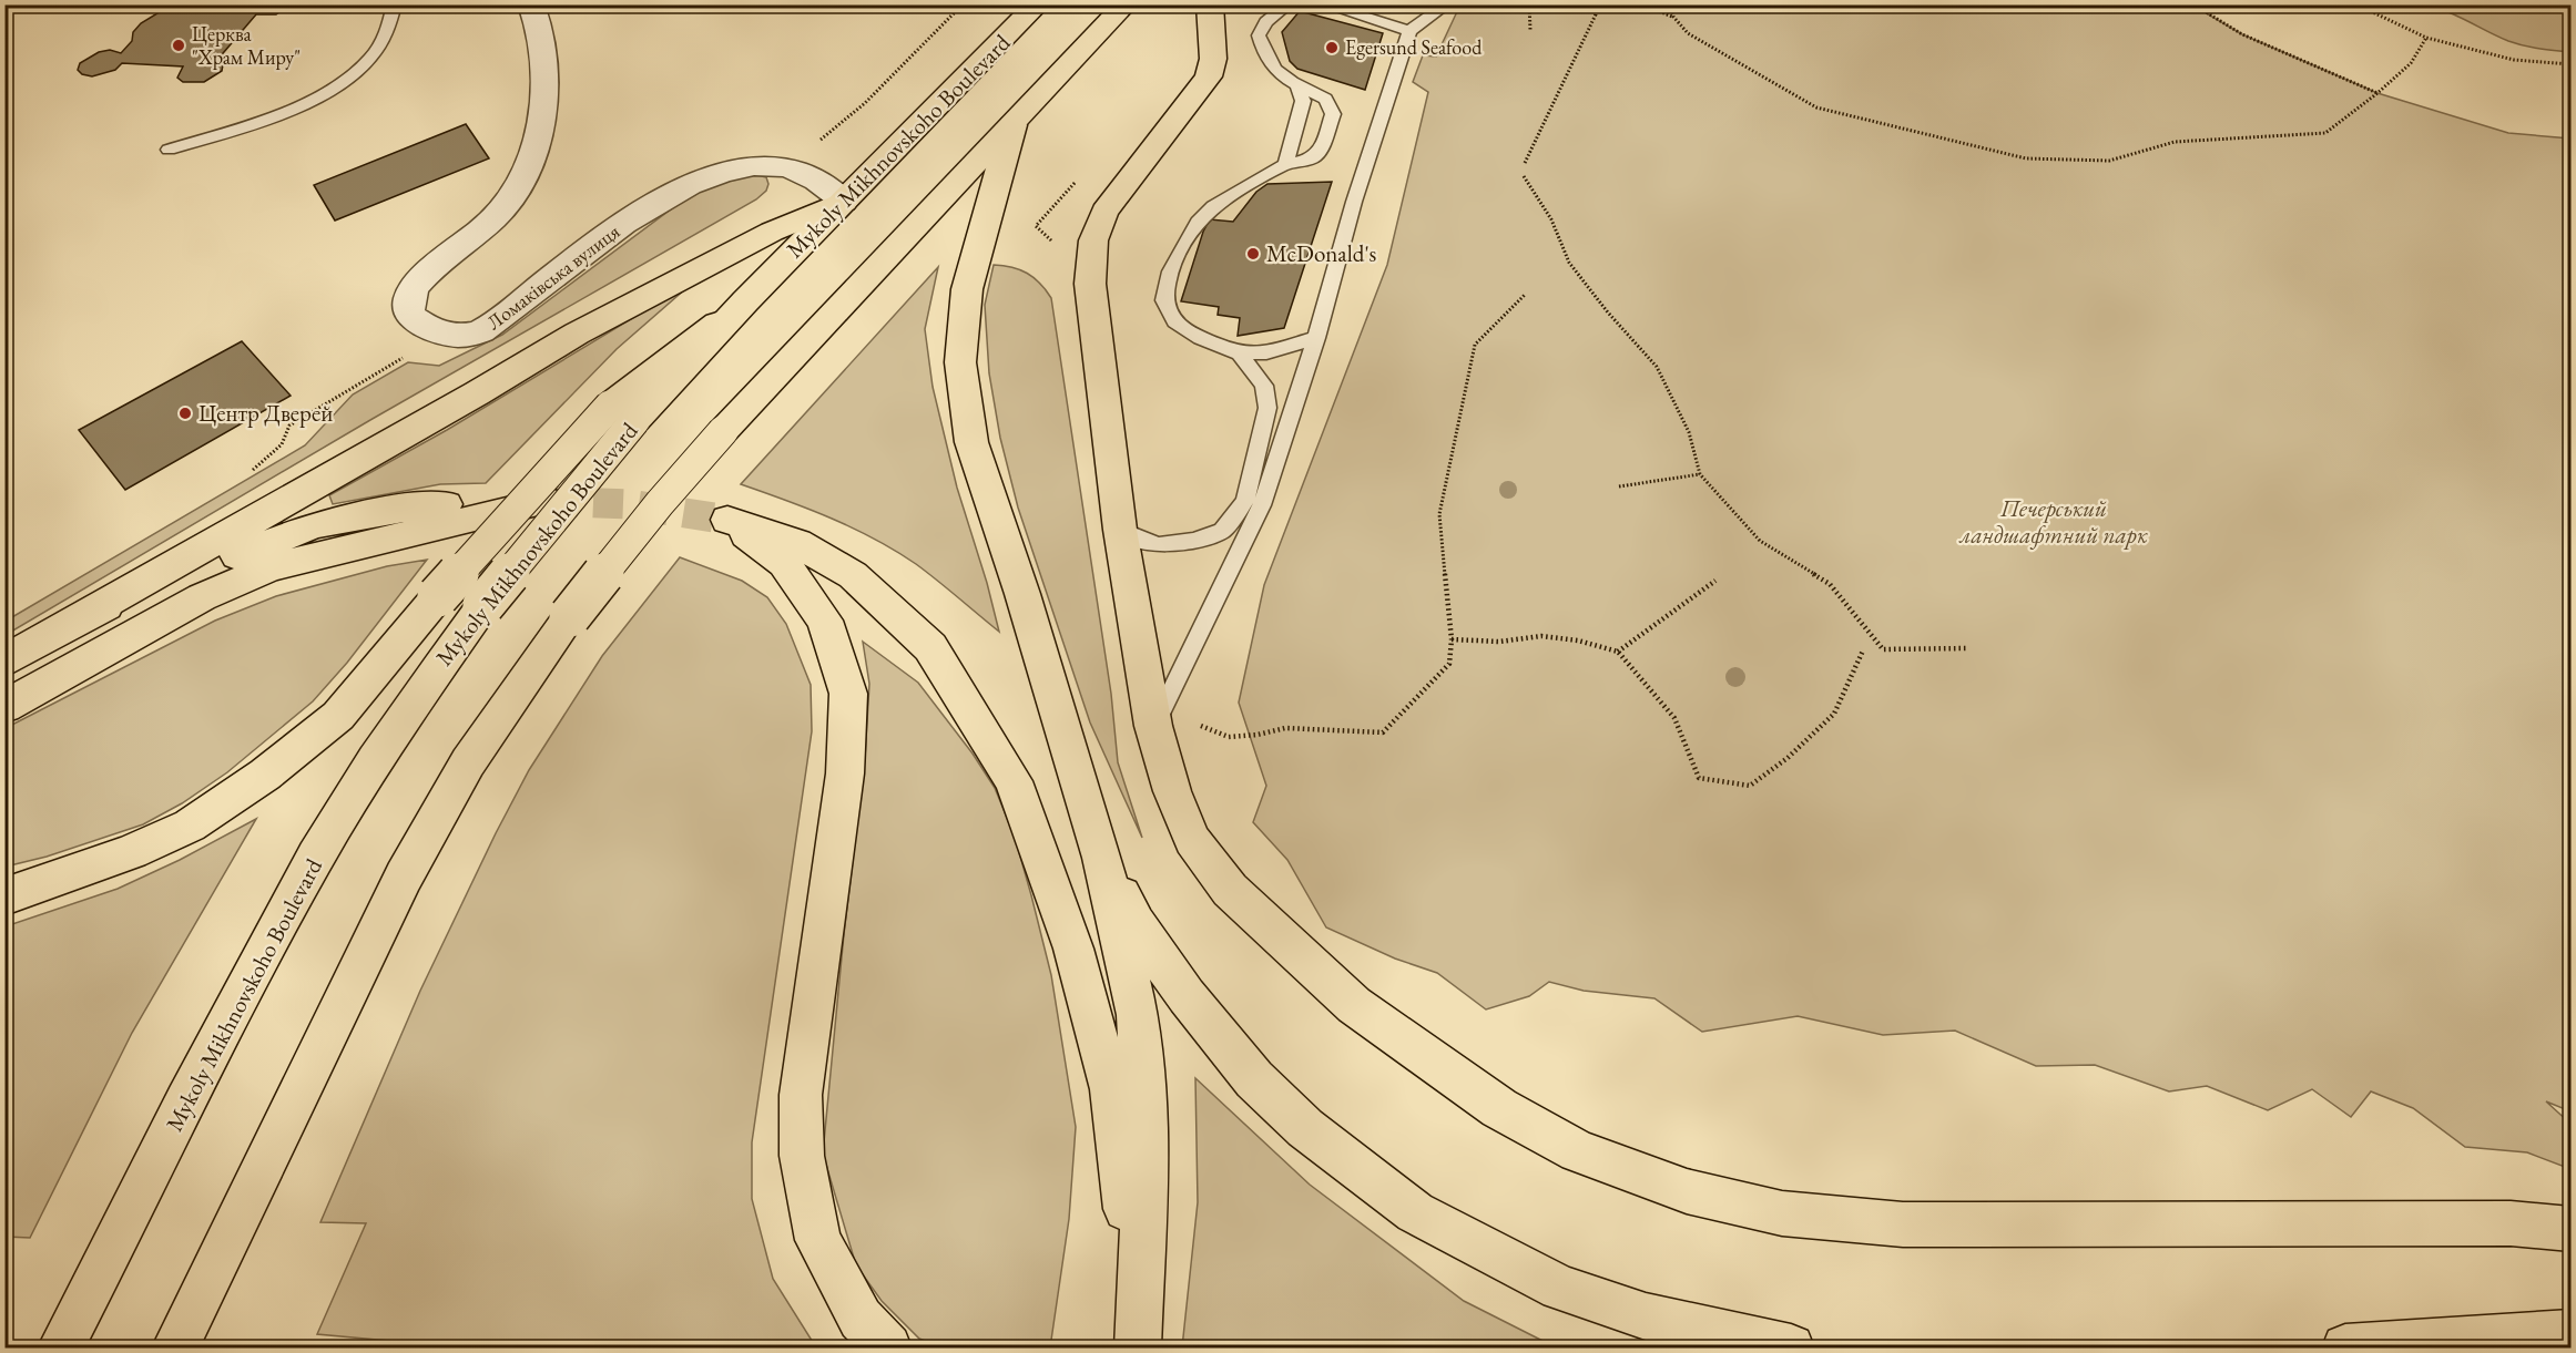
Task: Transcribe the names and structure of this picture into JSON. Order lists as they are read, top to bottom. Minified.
{"streets":{"main road":["Mykoly Mikhnovskoho Boulevard"],"street":["Ломаківська вулиця"]},"crossings":[["Mykoly Mikhnovskoho Boulevard","Ломаківська вулиця"]],"parks":["Печерський ландшафтний парк"],"places":["Церква \"Храм Миру\"","Egersund Seafood","McDonald's","Центр Дверей"]}
